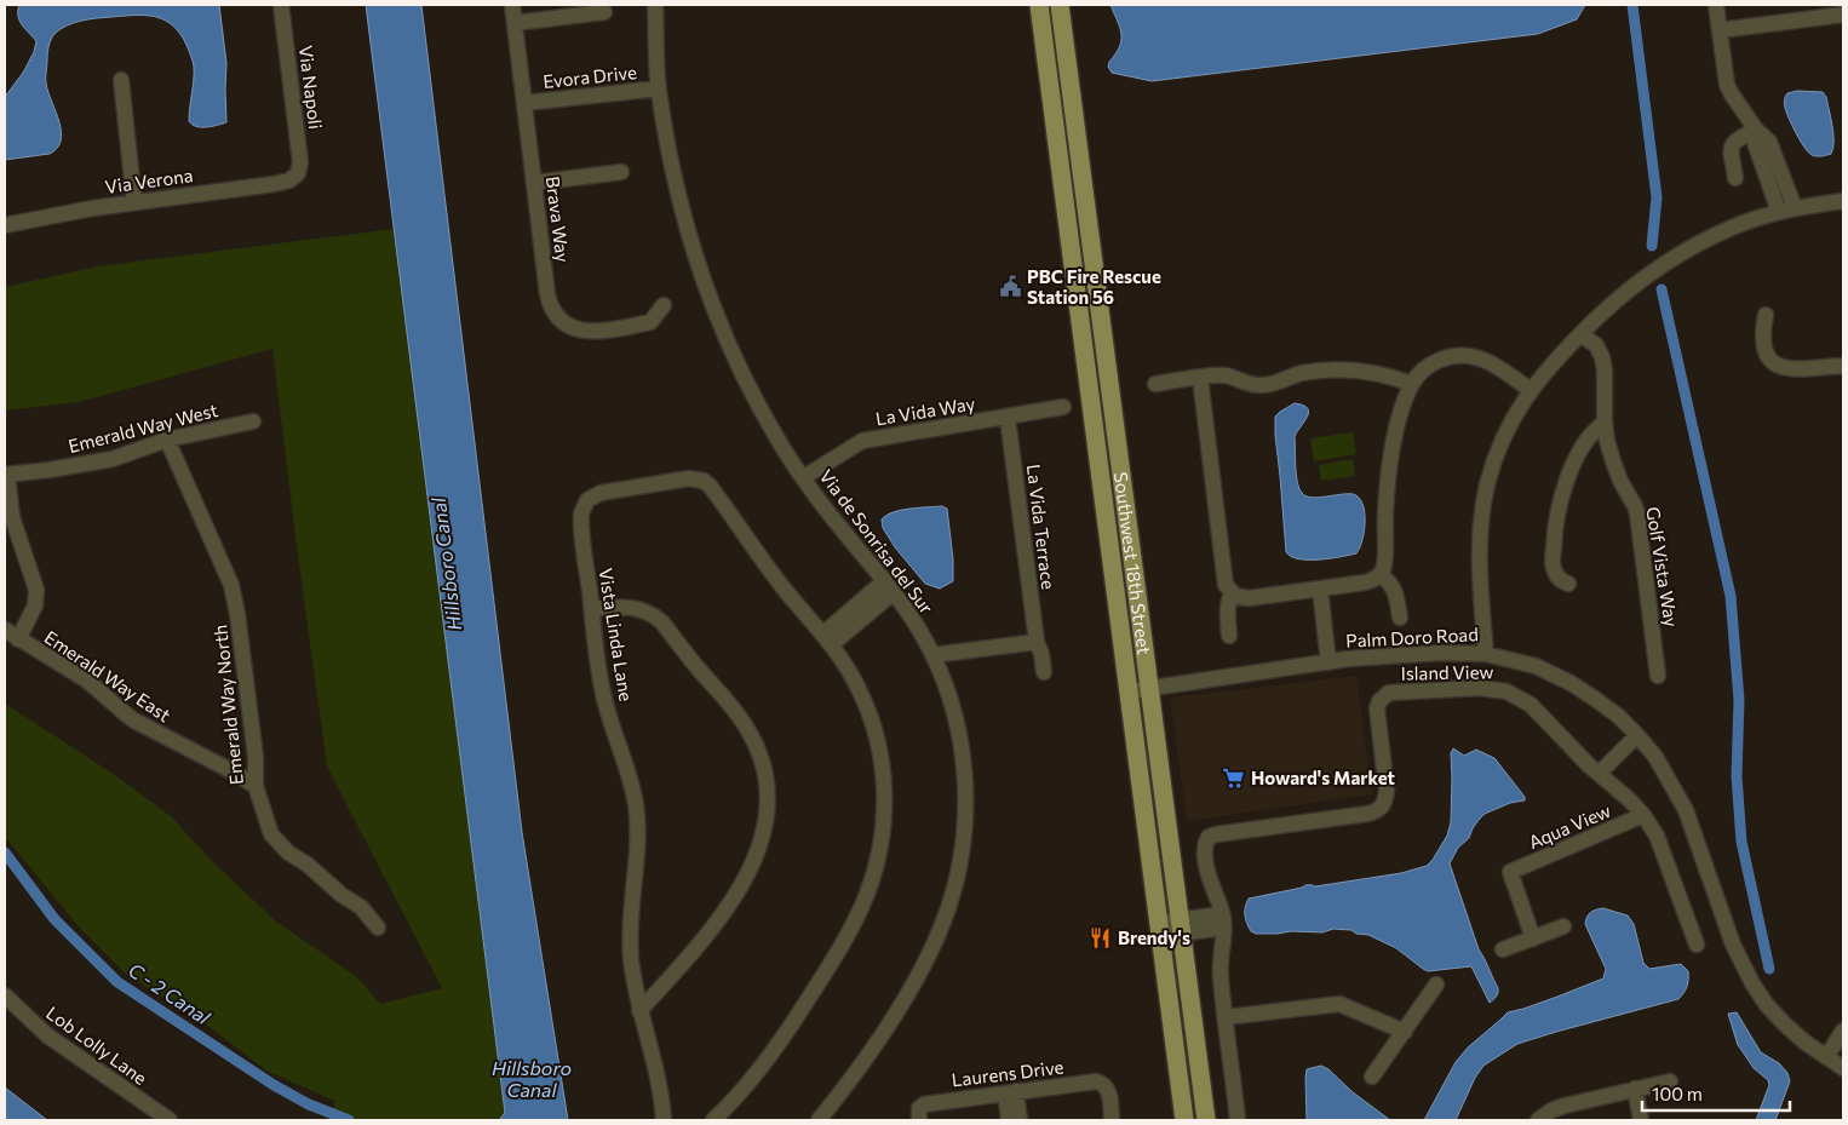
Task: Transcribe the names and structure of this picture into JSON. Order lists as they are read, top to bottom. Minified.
{"streets":{"main road":["Southwest 18th Street"],"street":["Evora Drive","Via Napoli","Via Verona","Brava Way","La Vida Way","Emerald Way West","La Vida Terrace","Via de Sonrisa del Sur","Golf Vista Way","Vista Linda Lane","Palm Doro Road","Island View","Emerald Way East","Emerald Way North","Aqua View","Lob Lolly Lane","Laurens Drive"]},"crossings":[["Evora Drive","Brava Way"],["Evora Drive","Via de Sonrisa del Sur"],["Via Napoli","Via Verona"],["La Vida Way","La Vida Terrace"],["La Vida Way","Via de Sonrisa del Sur"],["Emerald Way West","Emerald Way North"],["Southwest 18th Street","Palm Doro Road"],["Island View","Aqua View"],["Emerald Way East","Emerald Way North"]],"water":["Hillsboro Canal","C - 2 Canal"],"places":{"public building":["PBC Fire Rescue Station 56"],"supermarket":["Howard's Market"],"restaurant":["Brendy's"]},"scale_bar":"100 m"}
